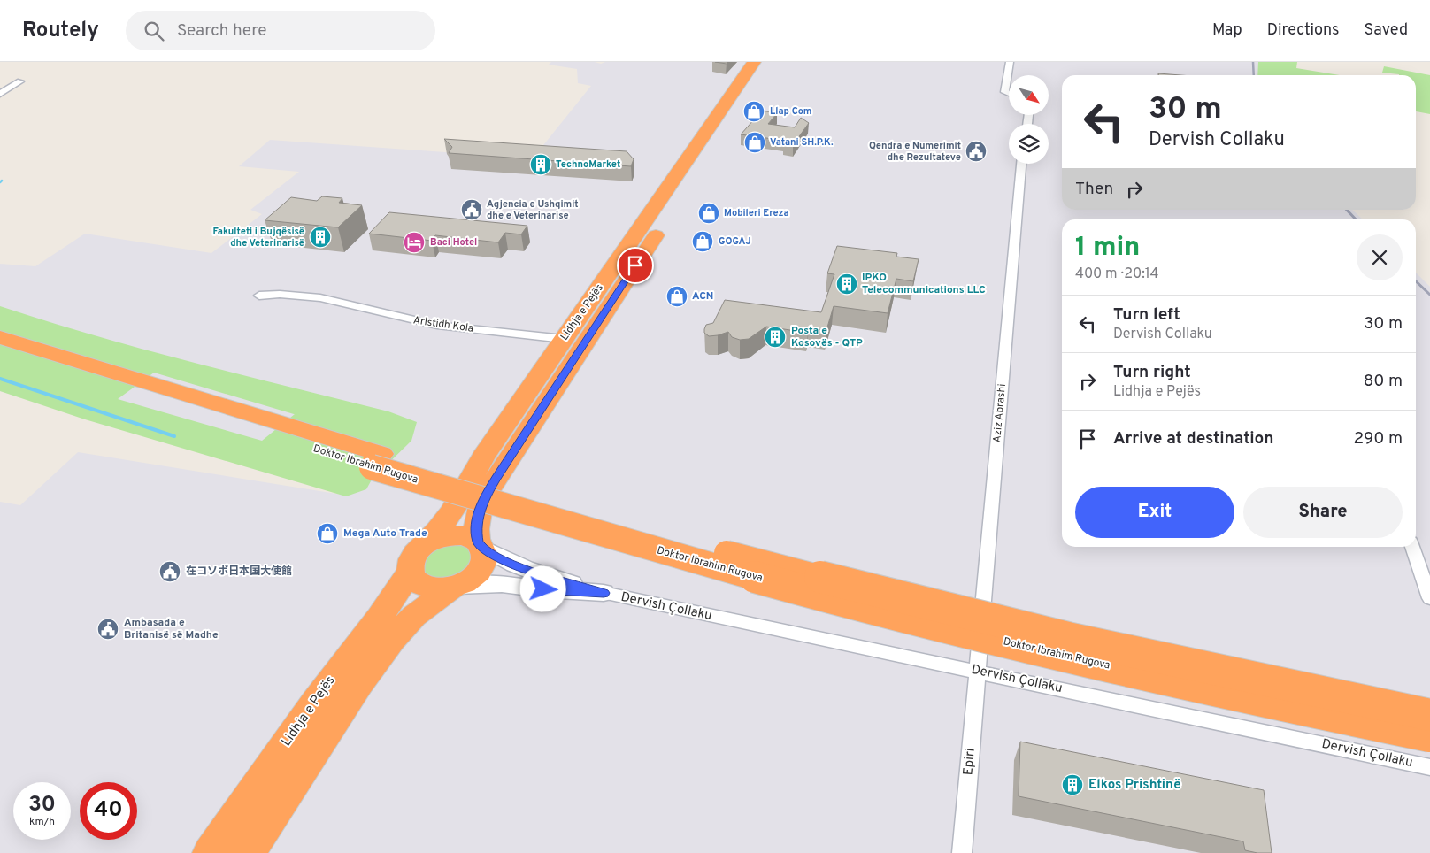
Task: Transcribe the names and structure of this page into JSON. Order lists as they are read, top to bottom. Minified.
{"streets":{"highway":["Lidhja e Pejës","Doktor Ibrahim Rugova"],"street":["Aristidh Kola","Aziz Abrashi","Dervish Çollaku","Epiri"]},"crossings":[["Lidhja e Pejës","Aristidh Kola"],["Aziz Abrashi","Dervish Çollaku"],["Aziz Abrashi","Epiri"],["Dervish Çollaku","Epiri"]],"places":{"shop":["Llap Com","Vatani SH.P.K.","Mobileri Ereza","GOGAJ","ACN","Mega Auto Trade"],"public building":["Qendra e Numerimit dhe Rezultateve","Agjencia e Ushqimit dhe e Veterinarise","在コソボ日本国大使館","Ambasada e Britanisë së Madhe"],"building":["TechnoMarket","Fakulteti i Bujqësisë dhe Veterinarisë","IPKO Telecommunications LLC","Posta e Kosovës - QTP","Elkos Prishtinë"],"hotel":["Baci Hotel"]},"north":"bottom right","page":{"header":"Routely","search":"Search here","nav":["Map","Directions","Saved"],"turn":["30 m","Dervish Collaku"],"then":"Then","heading":["1 min","400 m · 20:14"],"list":[{"name":"Turn left","note":"Dervish Collaku","value":"30 m"},{"name":"Turn right","note":"Lidhja e Pejës","value":"80 m"},{"name":"Arrive at destination","value":"290 m"}],"buttons":["Exit","Share"],"speed":"30 km/h","limit":"40"}}
